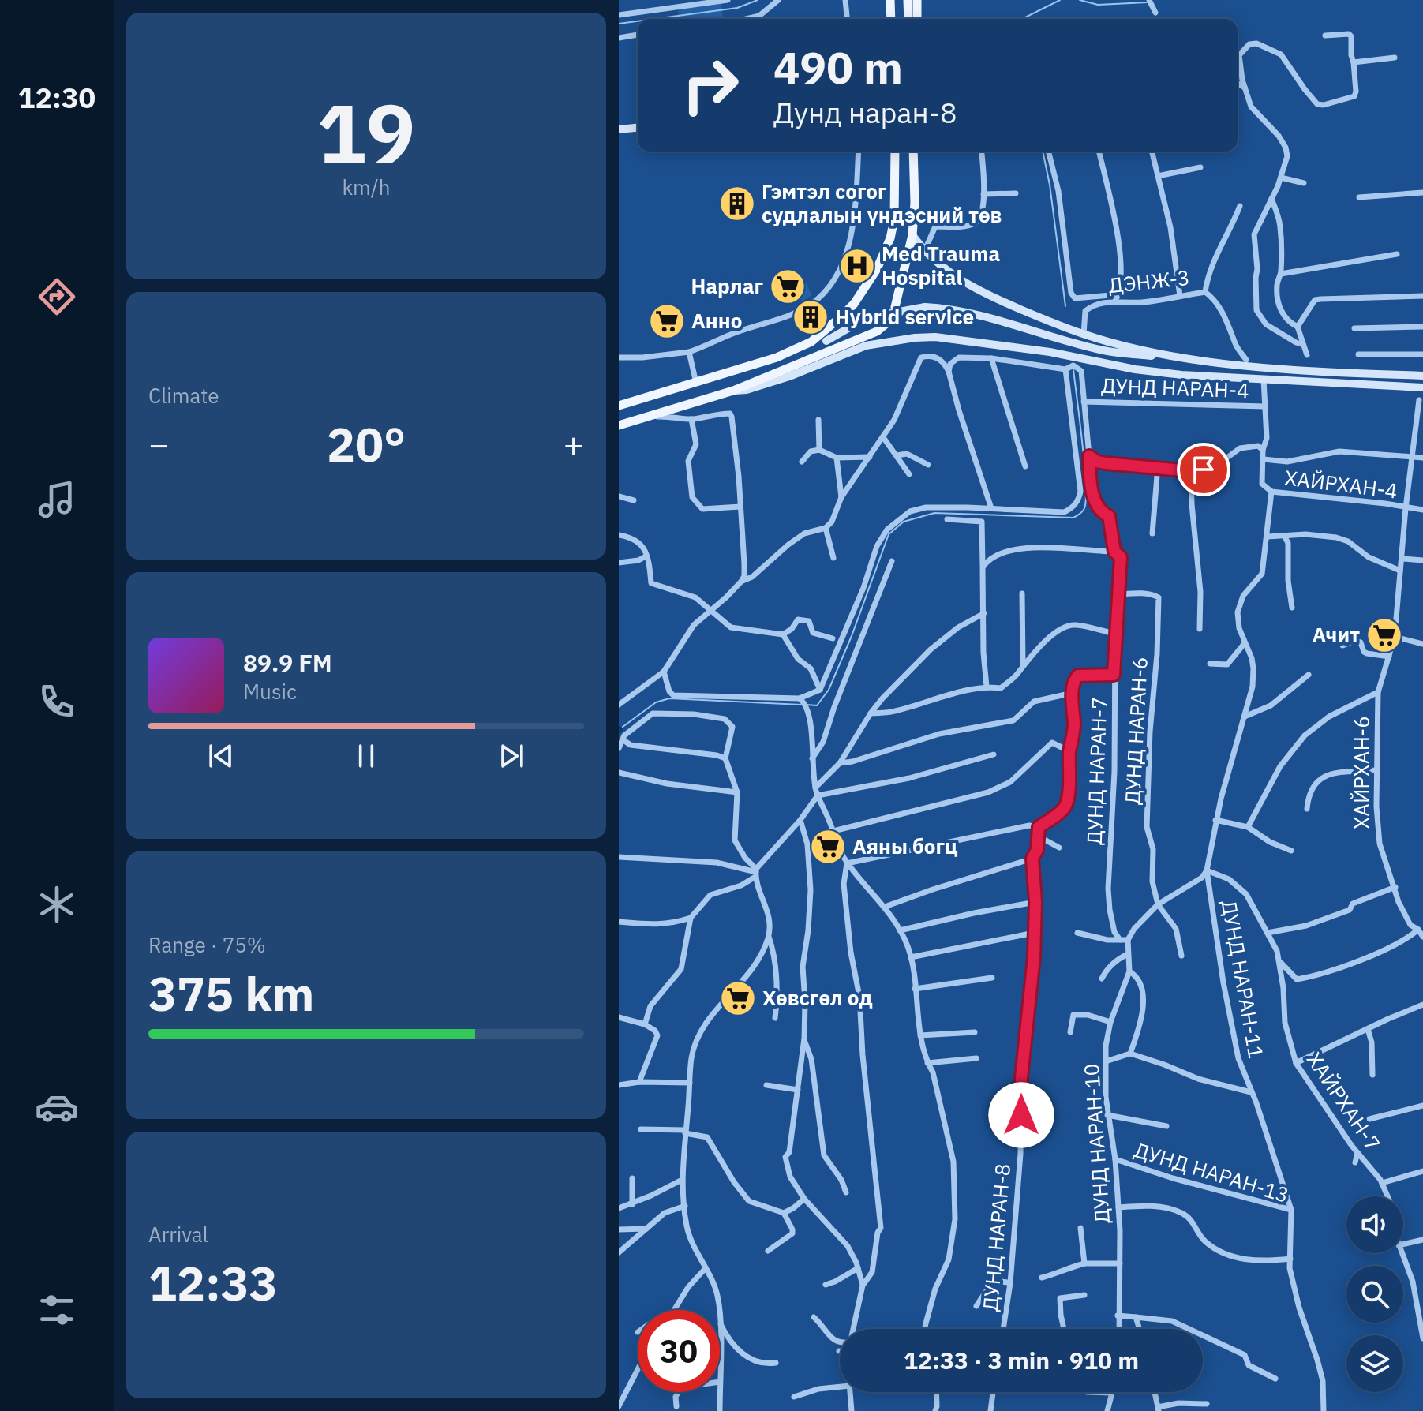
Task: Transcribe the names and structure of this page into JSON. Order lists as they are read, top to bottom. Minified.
{"streets":{"street":["ДЭНЖ-3","ДУНД НАРАН-4","ХАЙРХАН-4","ДУНД НАРАН-6","ДУНД НАРАН-7","ХАЙРХАН-6","ДУНД НАРАН-11","ХАЙРХАН-7","ДУНД НАРАН-10","ДУНД НАРАН-13","ДУНД НАРАН-8"]},"crossings":[["ХАЙРХАН-4","ХАЙРХАН-6"],["ДУНД НАРАН-6","ДУНД НАРАН-7"],["ДУНД НАРАН-11","ХАЙРХАН-7"],["ДУНД НАРАН-11","ДУНД НАРАН-13"],["ДУНД НАРАН-10","ДУНД НАРАН-13"]],"places":{"building":["Гэмтэл согог судлалын үндэсний төв","Hybrid service"],"hospital":["Med Trauma Hospital"],"supermarket":["Нарлаг","Анно","Ачит","Аяны богц","Хөвсгөл од"]},"page":{"tabs":"12:30","tile":[["19","km/h"],"Climate",["Range · 75%","375 km"],["Arrival","12:33"]],"turn":["490 m","Дунд наран-8"],"heat":["−","20°","+"],"song":["89.9 FM","Music"],"limit":"30","trip":"12:33 · 3 min · 910 m"}}
